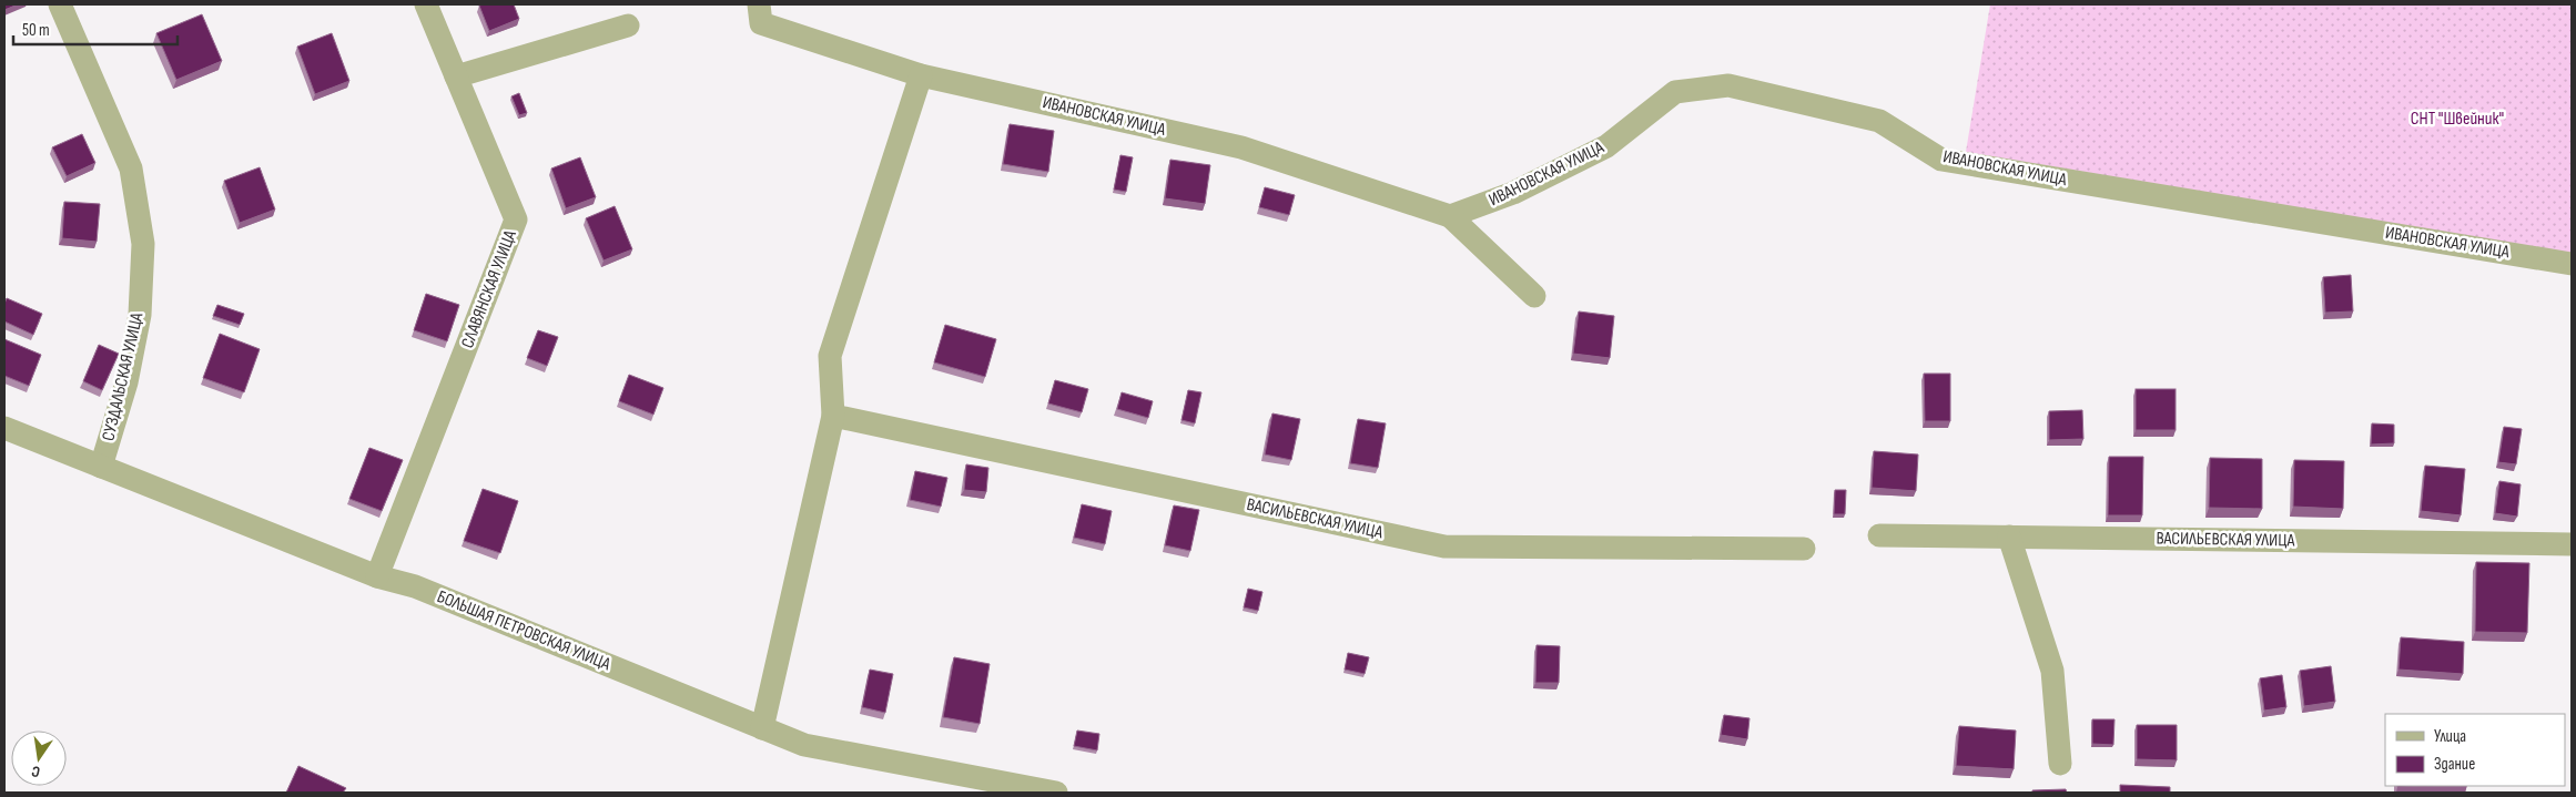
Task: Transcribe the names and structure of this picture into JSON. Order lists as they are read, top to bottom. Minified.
{"streets":{"street":["ИВАНОВСКАЯ УЛИЦА","СЛАВЯНСКАЯ УЛИЦА","СУЗДАЛЬСКАЯ УЛИЦА","ВАСИЛЬЕВСКАЯ УЛИЦА","БОЛЬШАЯ ПЕТРОВСКАЯ УЛИЦА"]},"crossings":[["СЛАВЯНСКАЯ УЛИЦА","БОЛЬШАЯ ПЕТРОВСКАЯ УЛИЦА"],["СУЗДАЛЬСКАЯ УЛИЦА","БОЛЬШАЯ ПЕТРОВСКАЯ УЛИЦА"]],"parks":["СНТ \"Швейник\""],"legend":["Улица","Здание"],"scale_bar":"50 m","north":"bottom"}
